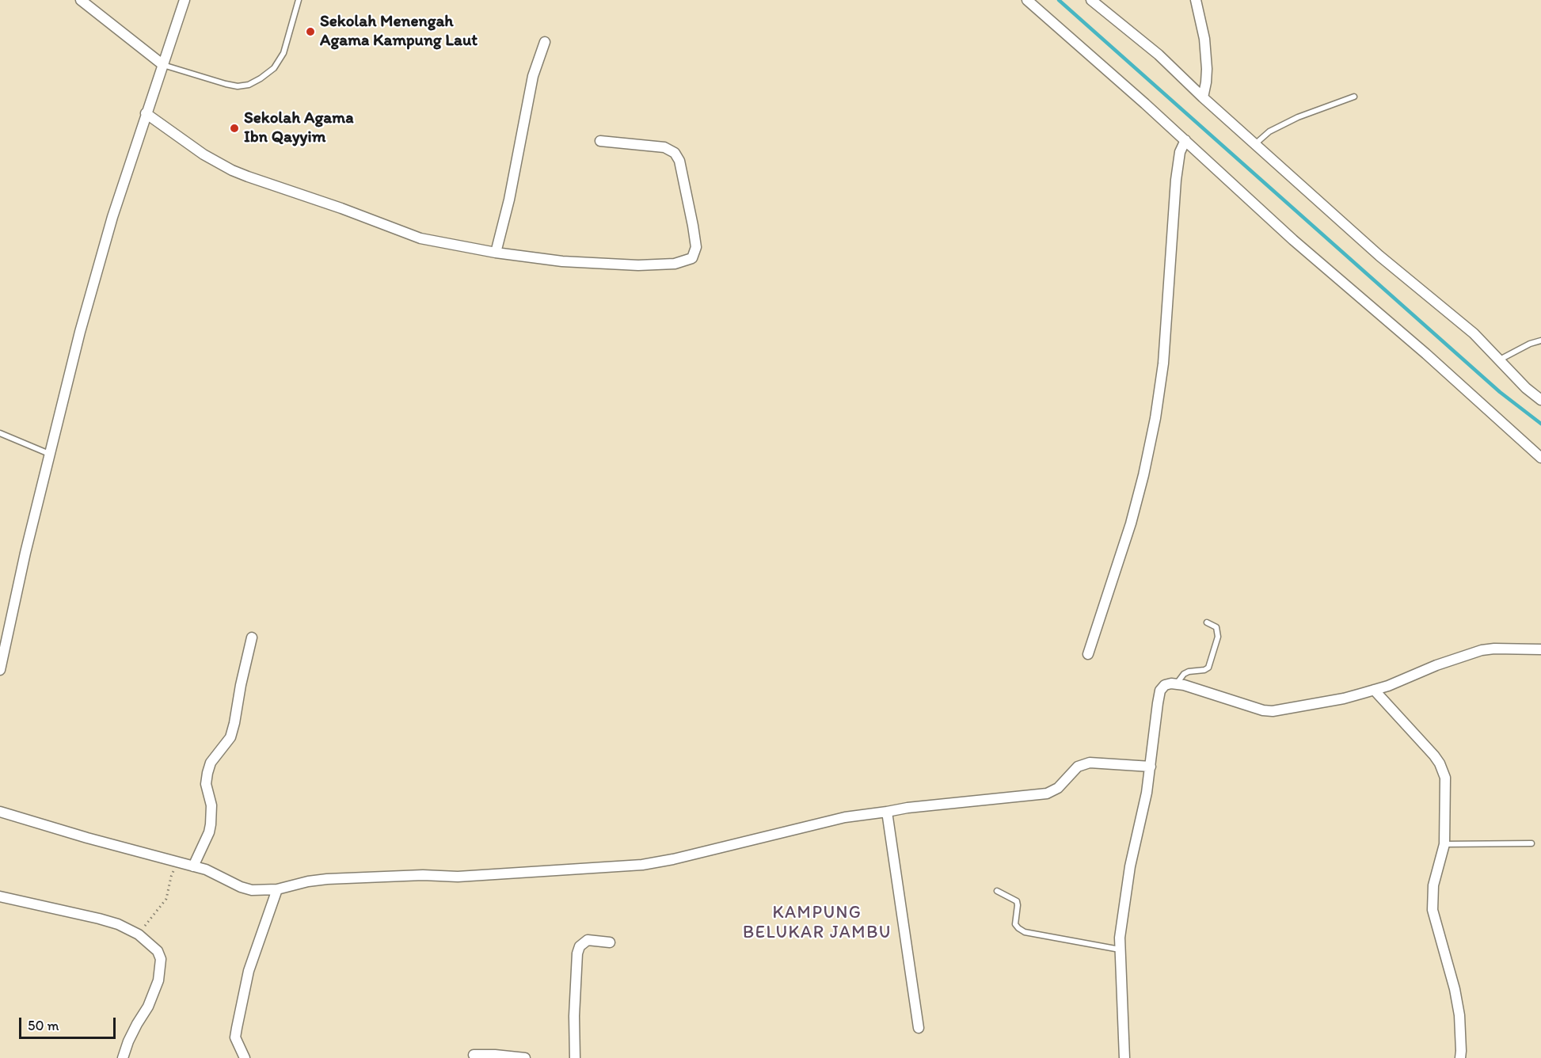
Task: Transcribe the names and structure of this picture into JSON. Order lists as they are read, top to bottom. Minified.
{"districts":["KAMPUNG BELUKAR JAMBU"],"places":["Sekolah Menengah Agama Kampung Laut","Sekolah Agama Ibn Qayyim"],"scale_bar":"50 m"}
